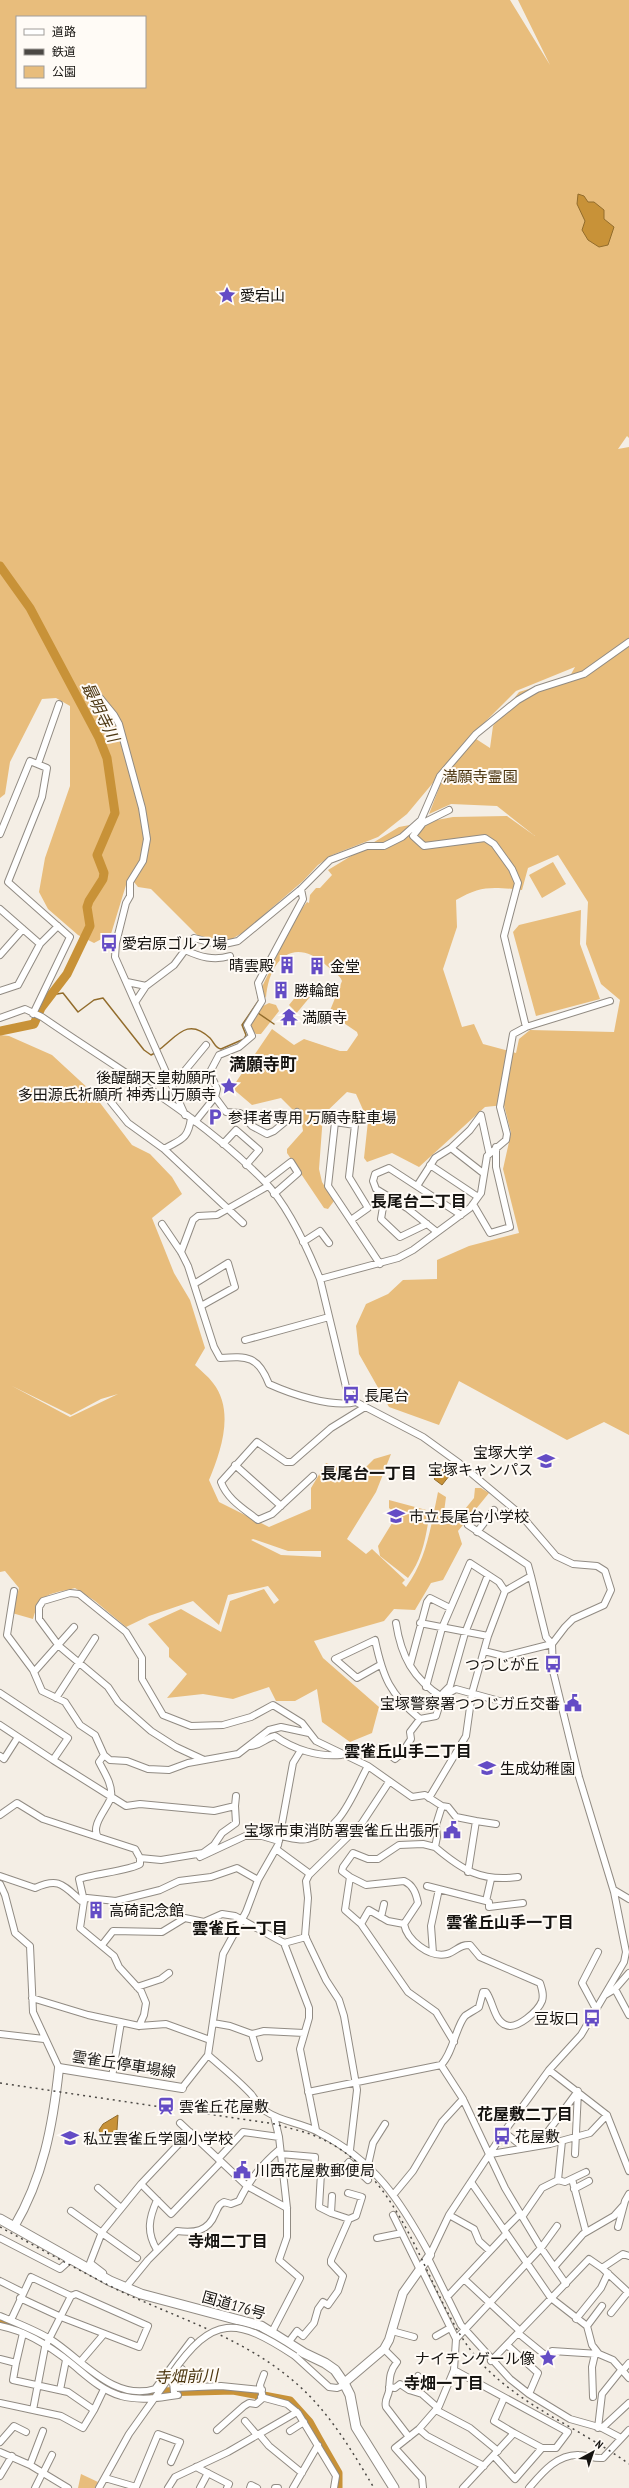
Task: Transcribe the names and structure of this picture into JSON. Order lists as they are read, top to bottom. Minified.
{"streets":{"highway":["国道176号"],"main road":["雲雀丘停車場線"]},"crossings":[["雲雀丘停車場線","国道176号"]],"districts":["満願寺町","長尾台二丁目","長尾台一丁目","雲雀丘山手二丁目","雲雀丘山手一丁目","雲雀丘一丁目","花屋敷二丁目","寺畑二丁目","寺畑一丁目"],"water":["最明寺川","寺畑前川"],"parks":["満願寺霊園"],"places":{"place":["愛宕山","後醍醐天皇勅願所 多田源氏祈願所 神秀山万願寺","ナイチンゲール像"],"bus stop":["愛宕原ゴルフ場","長尾台","つつじが丘","豆坂口","花屋敷"],"building":["晴雲殿","金堂","勝輪館","高碕記念館"],"temple":["満願寺"],"parking":["参拝者専用 万願寺駐車場"],"school or university":["宝塚大学 宝塚キャンパス","市立長尾台小学校","生成幼稚園","私立雲雀丘学園小学校"],"public building":["宝塚警察署つつじガ丘交番","宝塚市東消防署雲雀丘出張所","川西花屋敷郵便局"],"station":["雲雀丘花屋敷"]},"legend":["道路","鉄道","公園"],"north":"top right"}
